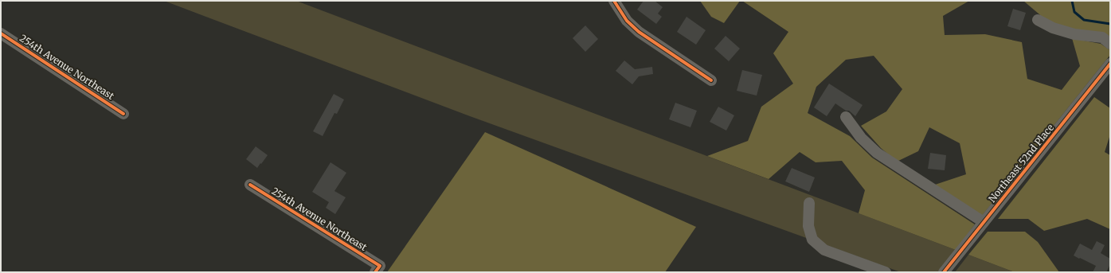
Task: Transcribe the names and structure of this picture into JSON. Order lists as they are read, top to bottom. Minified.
{"streets":{"street":["254th Avenue Northeast","Northeast 52nd Place"]}}
